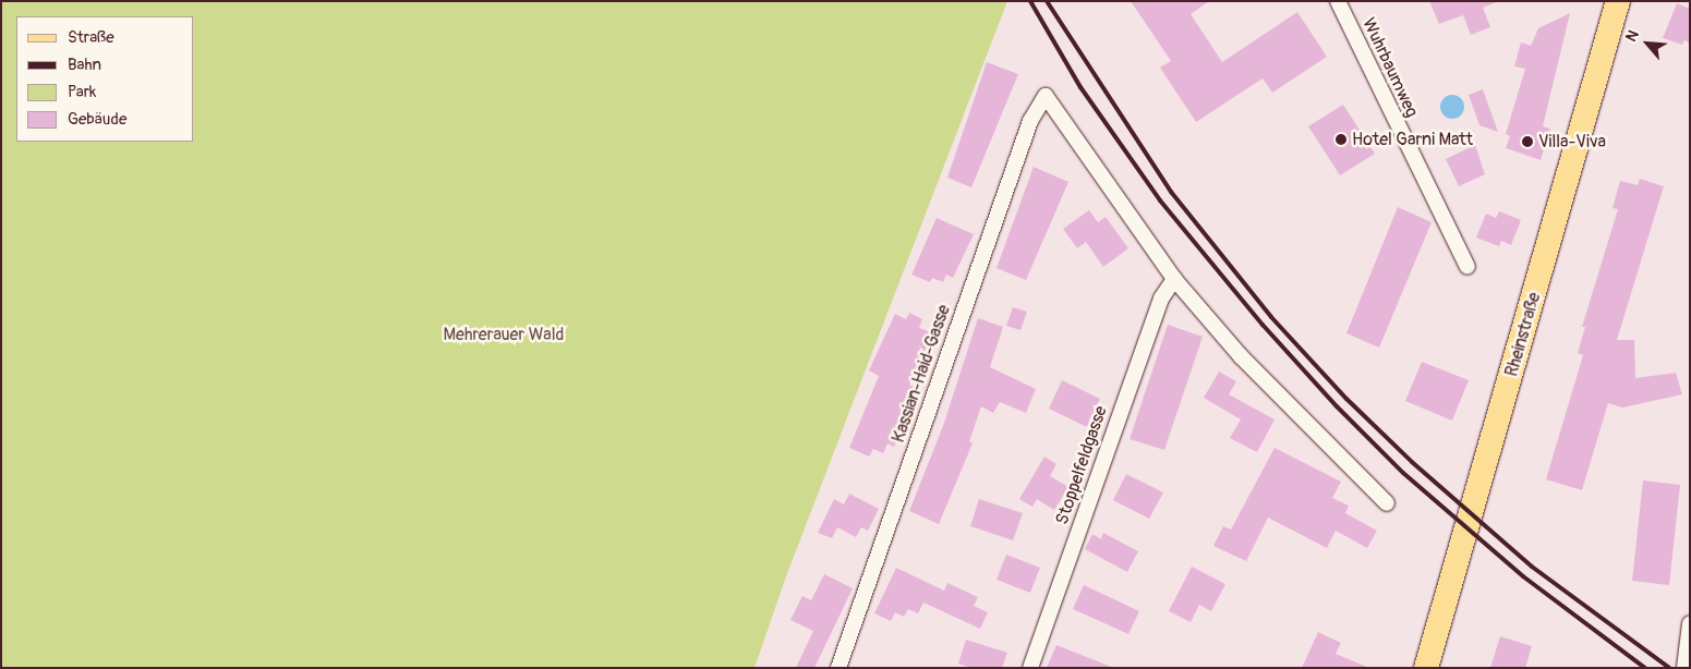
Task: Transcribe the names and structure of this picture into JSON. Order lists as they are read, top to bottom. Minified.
{"streets":{"main road":["Rheinstraße"],"street":["Wuhrbaumweg","Kassian-Haid-Gasse","Stoppelfeldgasse"]},"crossings":[["Kassian-Haid-Gasse","Stoppelfeldgasse"]],"parks":["Mehrerauer Wald"],"places":["Hotel Garni Matt","Villa-Viva"],"legend":["Straße","Bahn","Park","Gebäude"],"north":"top left"}
